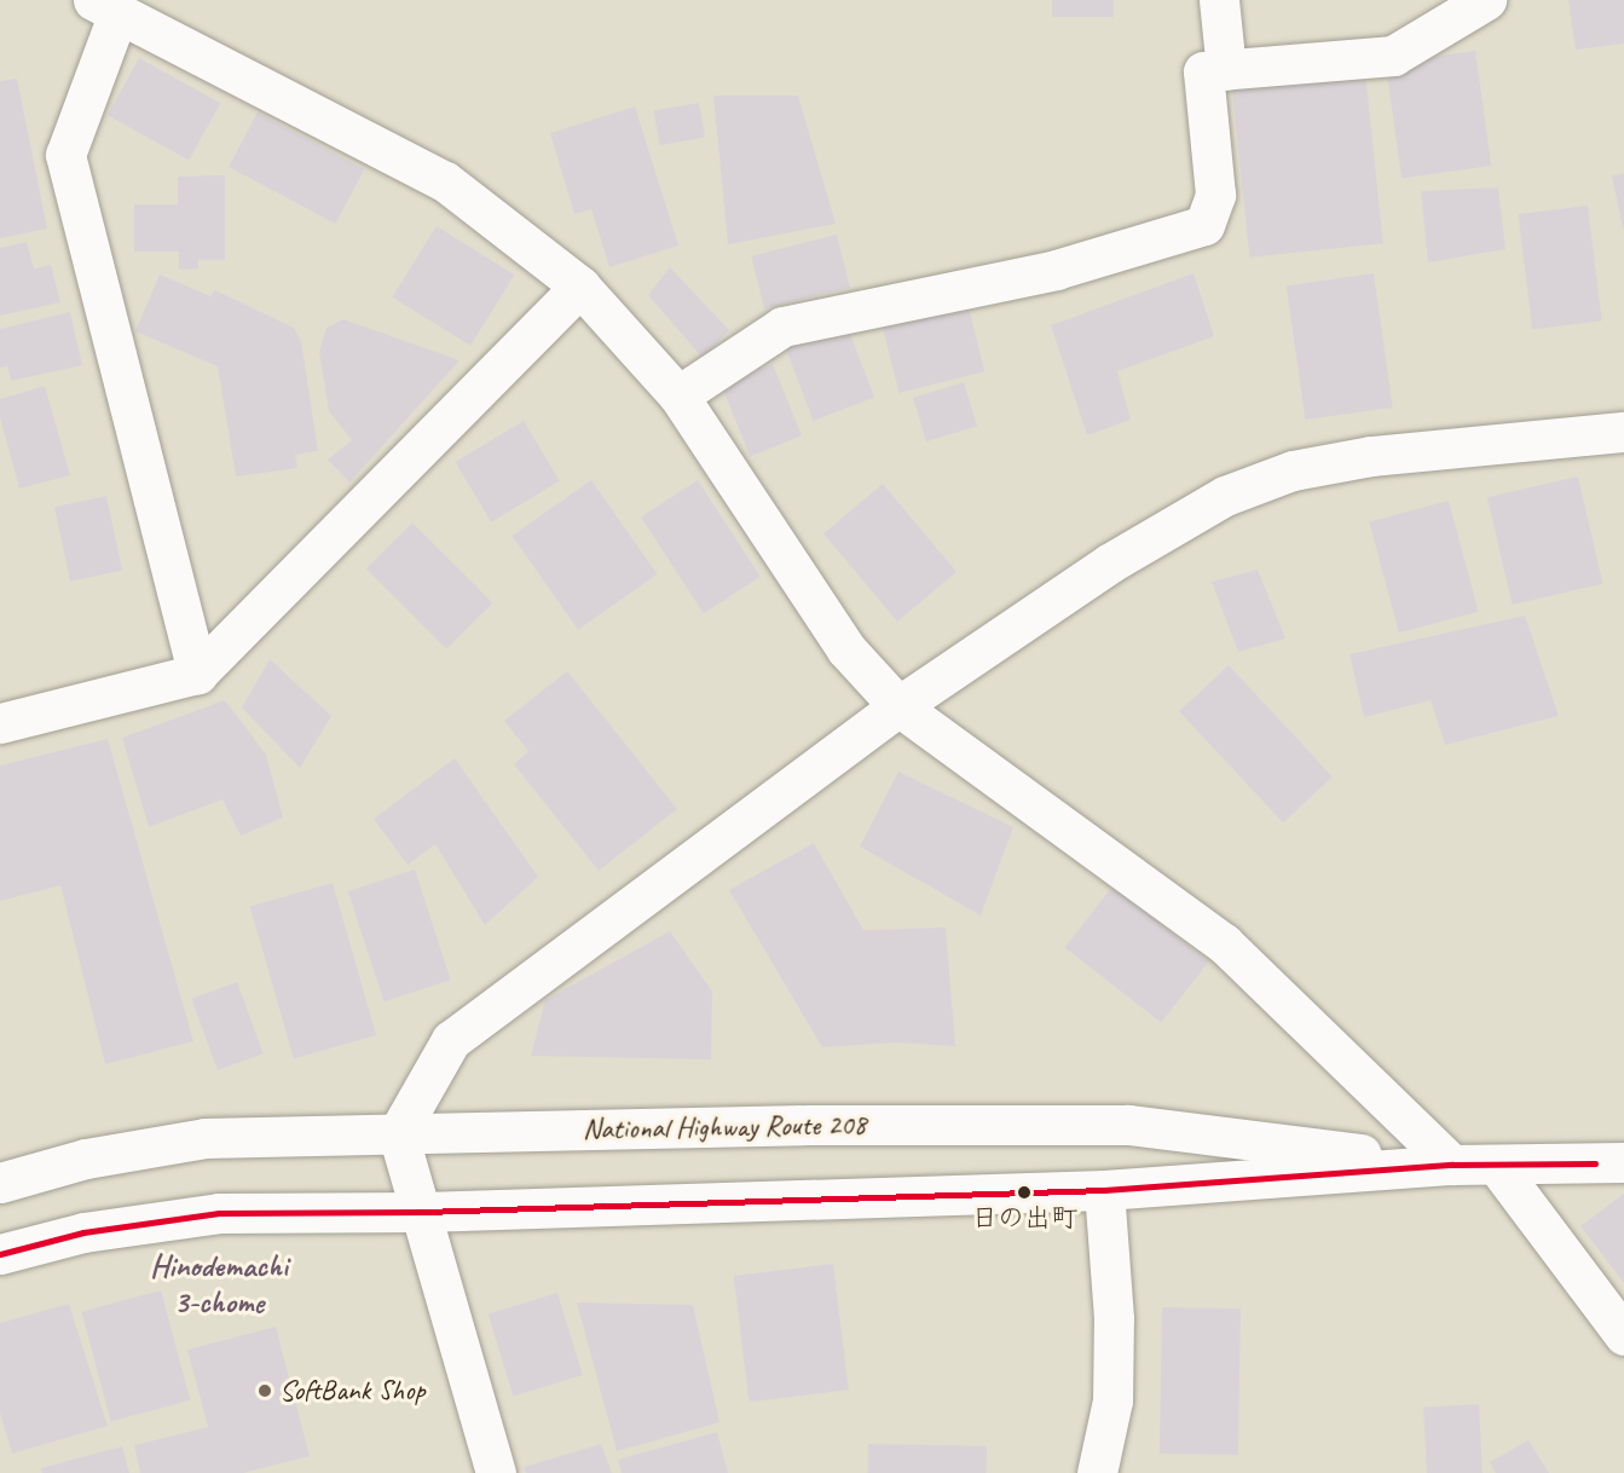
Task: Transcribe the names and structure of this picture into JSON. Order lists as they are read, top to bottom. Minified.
{"streets":{"main road":["National Highway Route 208"]},"districts":["Hinodemachi 3-chome"],"places":["日の出町","SoftBank Shop"]}
